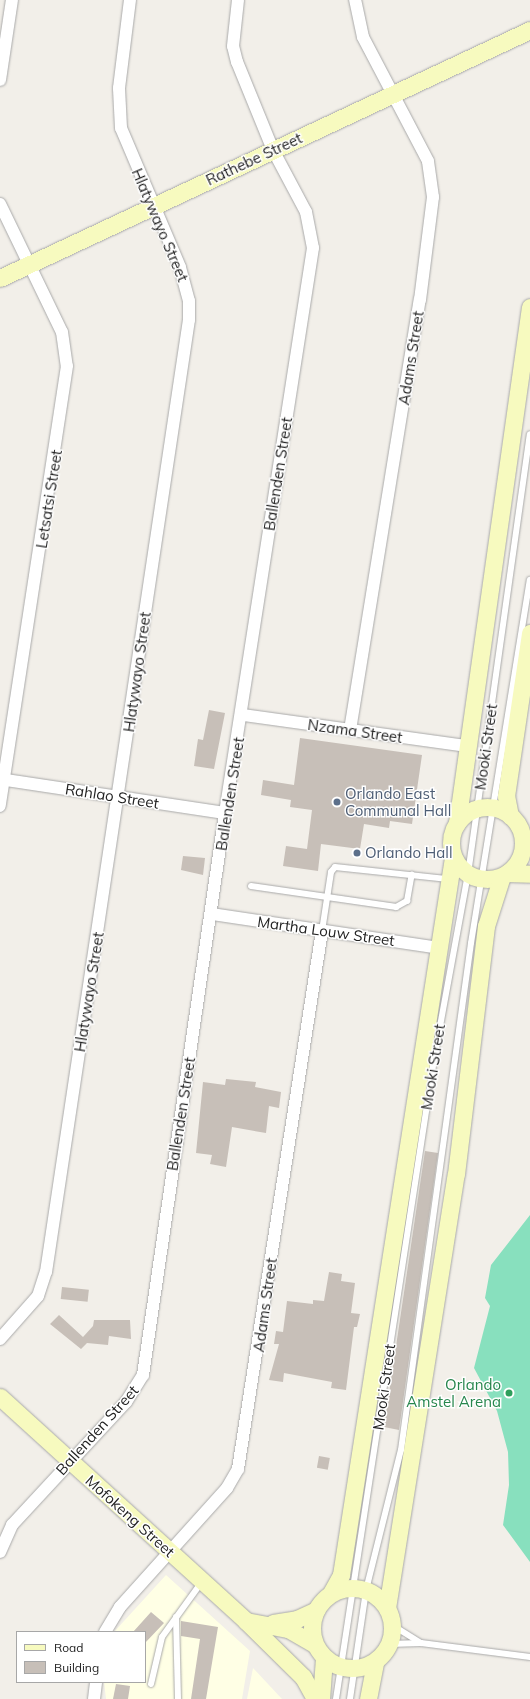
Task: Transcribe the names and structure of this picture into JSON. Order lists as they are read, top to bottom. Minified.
{"streets":{"main road":["Rathebe Street","Mooki Street","Mofokeng Street"],"street":["Hlatywayo Street","Adams Street","Ballenden Street","Letsatsi Street","Nzama Street","Rahlao Street","Martha Louw Street"]},"crossings":[["Rathebe Street","Hlatywayo Street"],["Rathebe Street","Adams Street"],["Rathebe Street","Ballenden Street"],["Rathebe Street","Letsatsi Street"],["Hlatywayo Street","Rahlao Street"],["Adams Street","Nzama Street"],["Adams Street","Martha Louw Street"],["Adams Street","Mofokeng Street"],["Ballenden Street","Nzama Street"],["Ballenden Street","Rahlao Street"],["Ballenden Street","Martha Louw Street"],["Ballenden Street","Mofokeng Street"],["Letsatsi Street","Rahlao Street"],["Nzama Street","Mooki Street"],["Mooki Street","Martha Louw Street"]],"places":["Orlando East Communal Hall","Orlando Hall","Orlando Amstel Arena"],"legend":["Road","Building"]}
